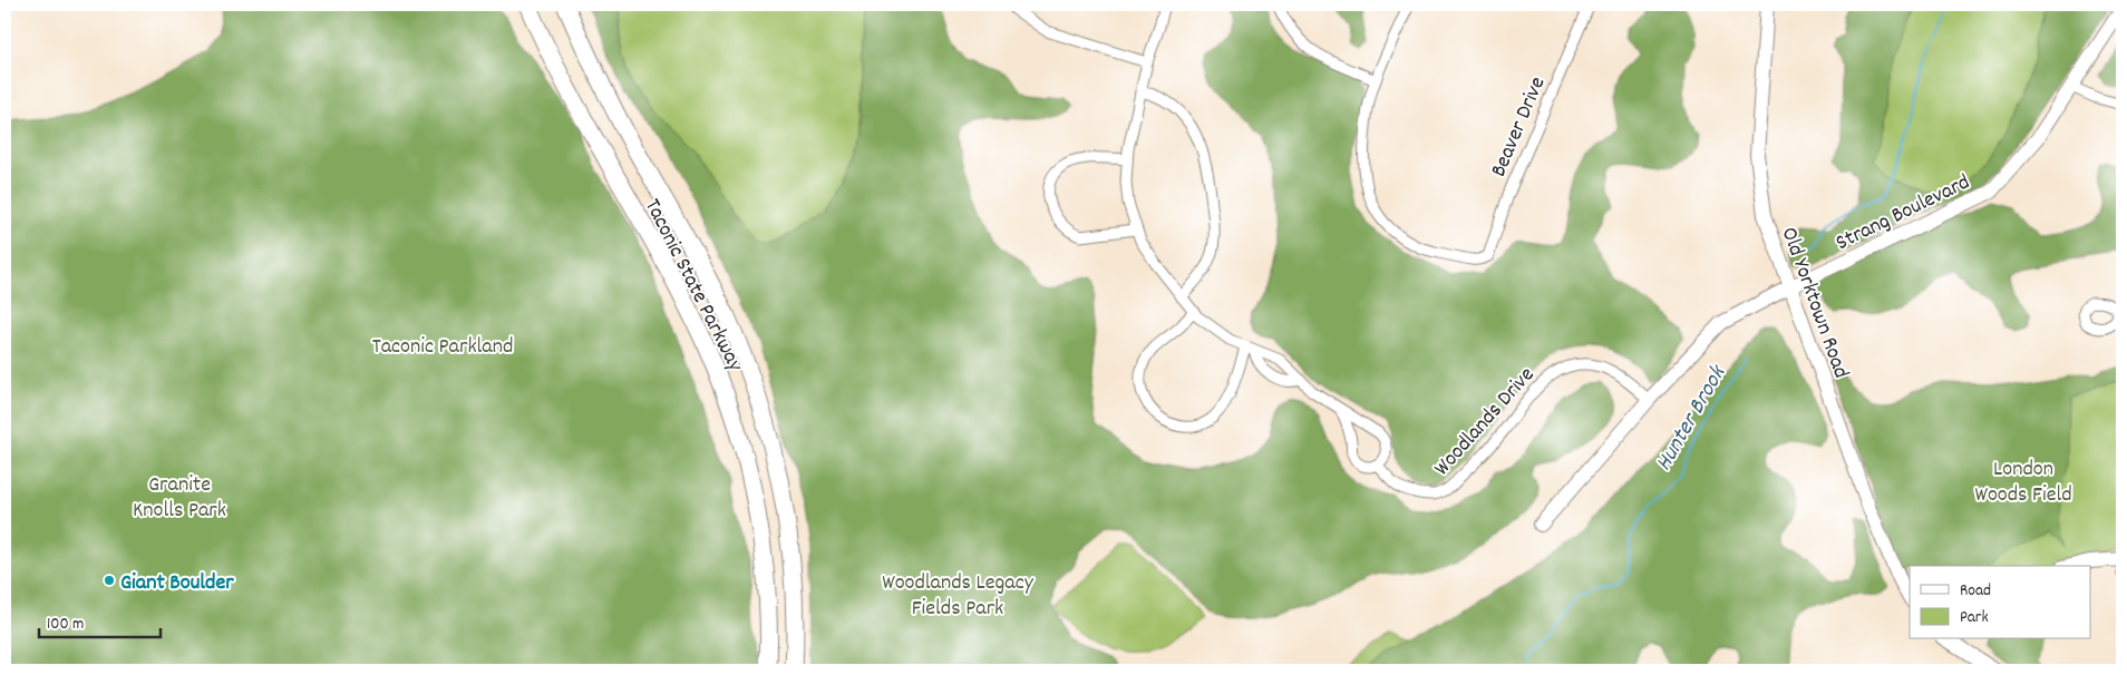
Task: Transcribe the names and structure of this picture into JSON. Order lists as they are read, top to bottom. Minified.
{"streets":{"highway":["Taconic State Parkway"],"street":["Beaver Drive","Strang Boulevard","Old Yorktown Road","Woodlands Drive"]},"crossings":[["Strang Boulevard","Old Yorktown Road"],["Strang Boulevard","Woodlands Drive"]],"water":["Hunter Brook"],"parks":["Taconic Parkland","London Woods Field","Granite Knolls Park","Woodlands Legacy Fields Park"],"places":["Giant Boulder"],"legend":["Road","Park"],"scale_bar":"100 m"}
